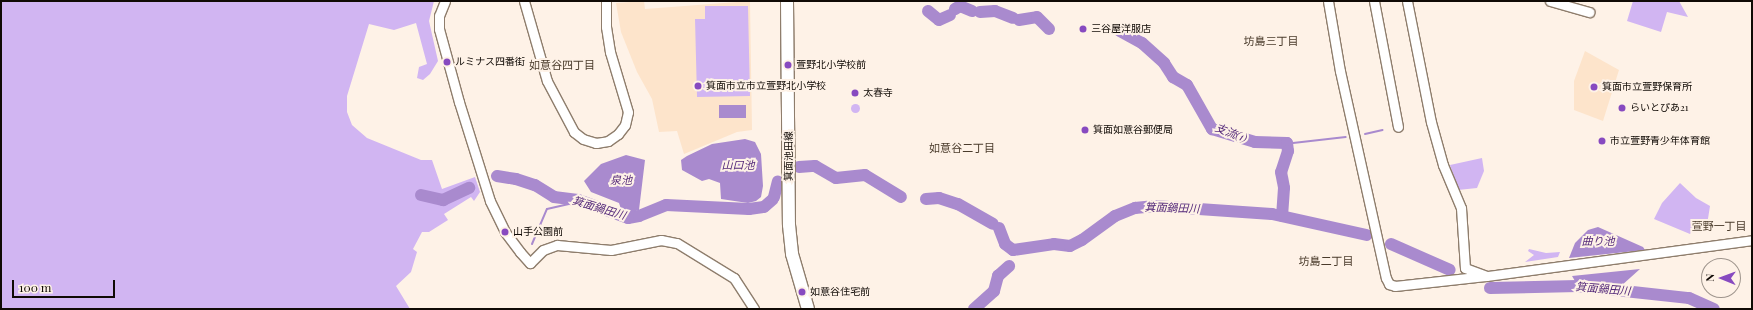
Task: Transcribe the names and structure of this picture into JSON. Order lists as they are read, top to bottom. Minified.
{"streets":{"main road":["箕面池田線"]},"districts":["坊島三丁目","如意谷四丁目","如意谷二丁目","萱野一丁目","坊島二丁目"],"water":["支流(1)","山口池","泉池","箕面鍋田川","曲り池"],"places":["三谷屋洋服店","ルミナス四番街","萱野北小学校前","箕面市立市立萱野北小学校","箕面市立萱野保育所","太春寺","らいとぴあ21","箕面如意谷郵便局","市立萱野青少年体育館","山手公園前","如意谷住宅前"],"scale_bar":"100 m","north":"left"}
